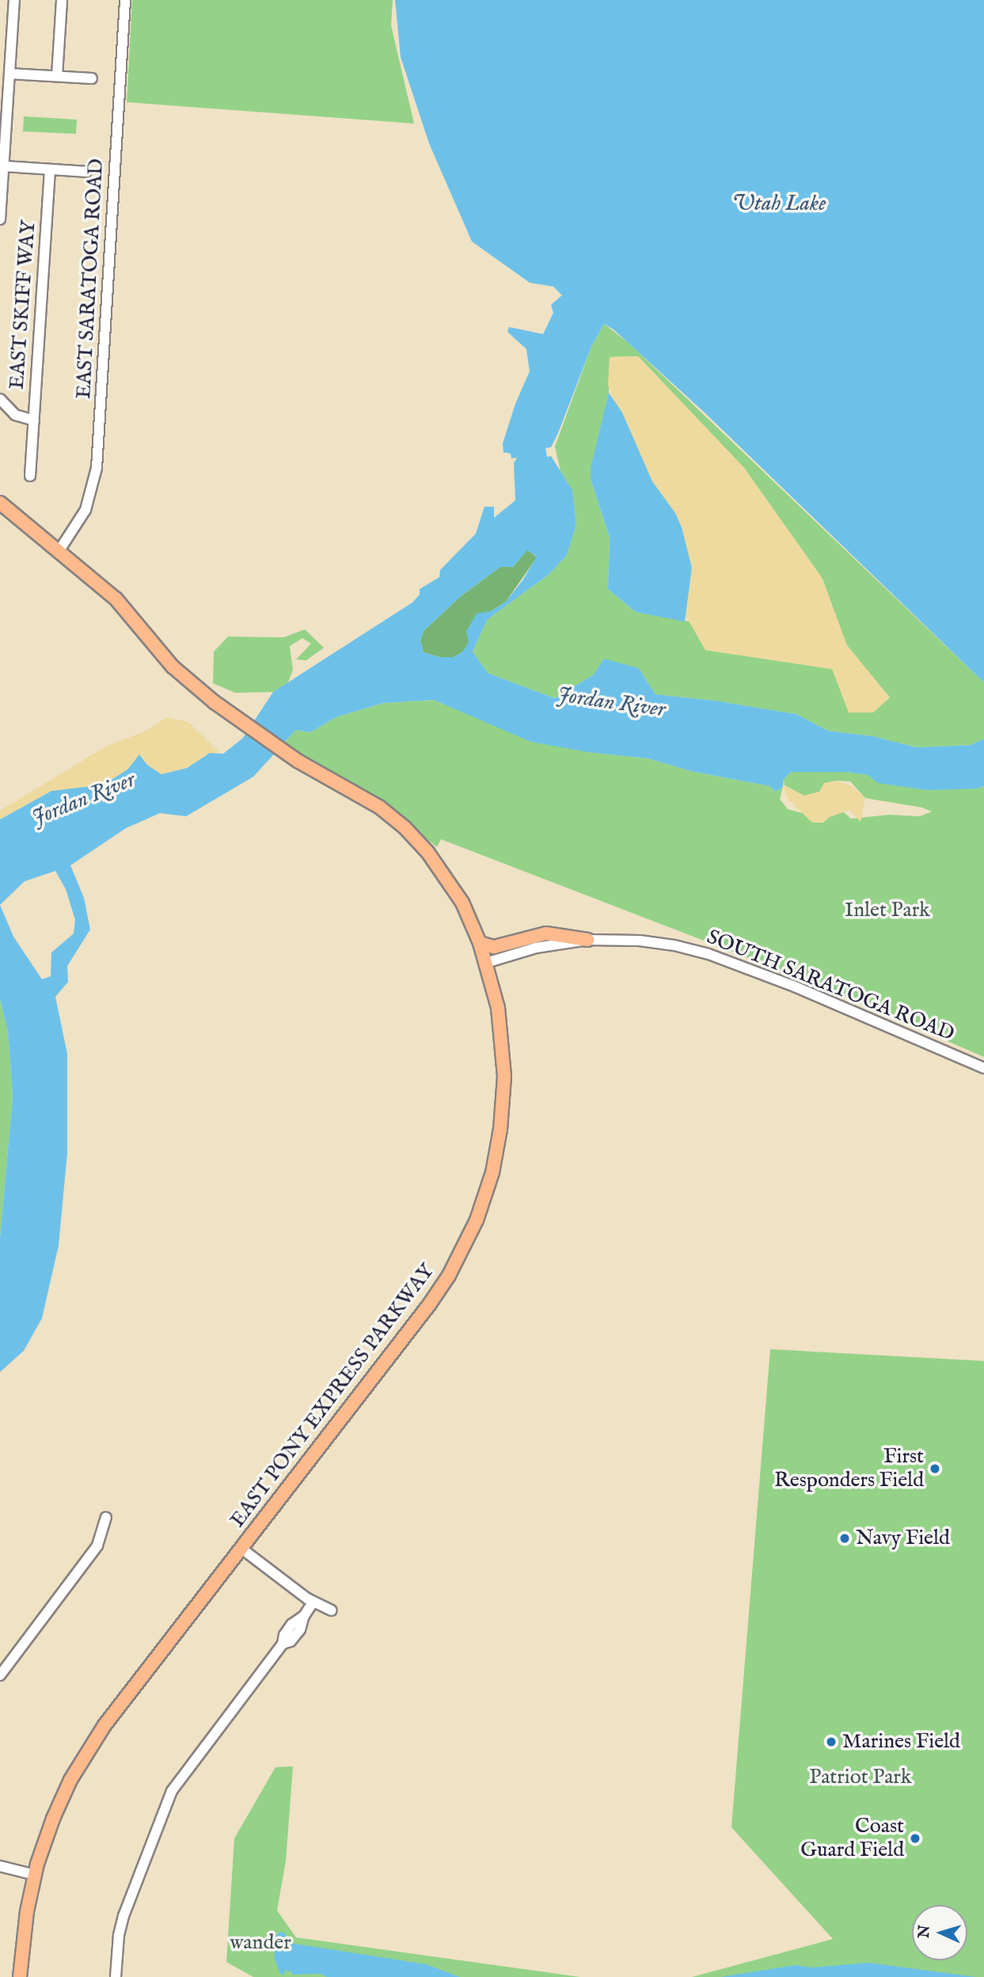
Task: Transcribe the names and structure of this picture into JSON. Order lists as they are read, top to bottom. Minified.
{"streets":{"main road":["EAST PONY EXPRESS PARKWAY"],"street":["EAST SARATOGA ROAD","EAST SKIFF WAY","SOUTH SARATOGA ROAD"]},"crossings":[["EAST SARATOGA ROAD","EAST PONY EXPRESS PARKWAY"],["SOUTH SARATOGA ROAD","EAST PONY EXPRESS PARKWAY"]],"water":["Utah Lake","Jordan River"],"parks":["Inlet Park","Patriot Park","wander"],"places":["First Responders Field","Navy Field","Marines Field","Coast Guard Field"],"north":"left"}
